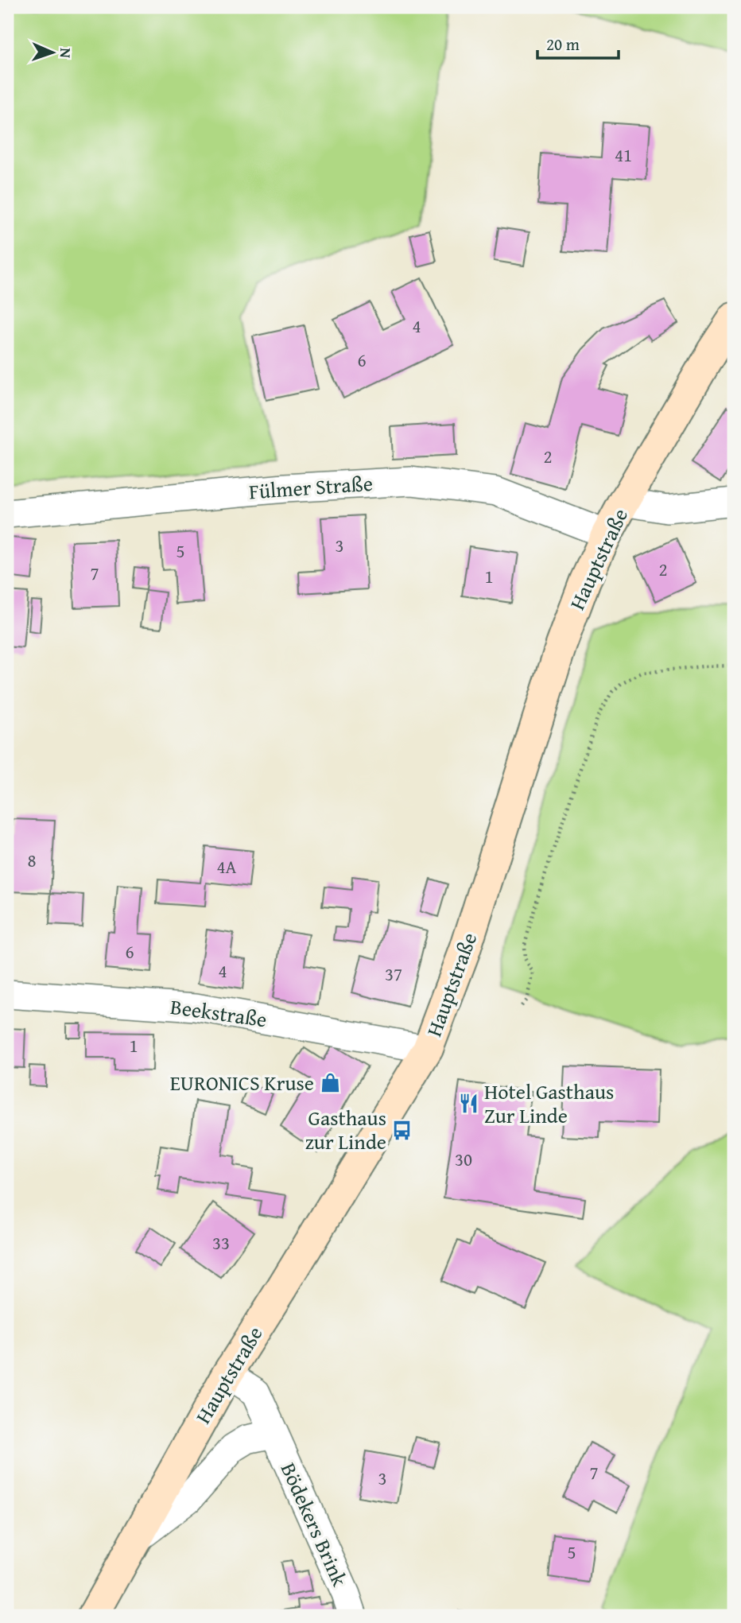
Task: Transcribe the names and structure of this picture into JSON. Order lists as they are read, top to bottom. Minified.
{"streets":{"main road":["Hauptstraße"],"street":["Fülmer Straße","Beekstraße","Bödekers Brink"]},"crossings":[["Fülmer Straße","Hauptstraße"],["Hauptstraße","Beekstraße"],["Hauptstraße","Bödekers Brink"]],"places":{"shop":["EURONICS Kruse"],"restaurant":["Hotel Gasthaus Zur Linde"],"bus stop":["Gasthaus zur Linde"]},"house_numbers":["41","4","6","2","3","5","2","7","1","8","4A","6","4","37","1","30","33","7","3","5"],"scale_bar":"20 m","north":"right"}
